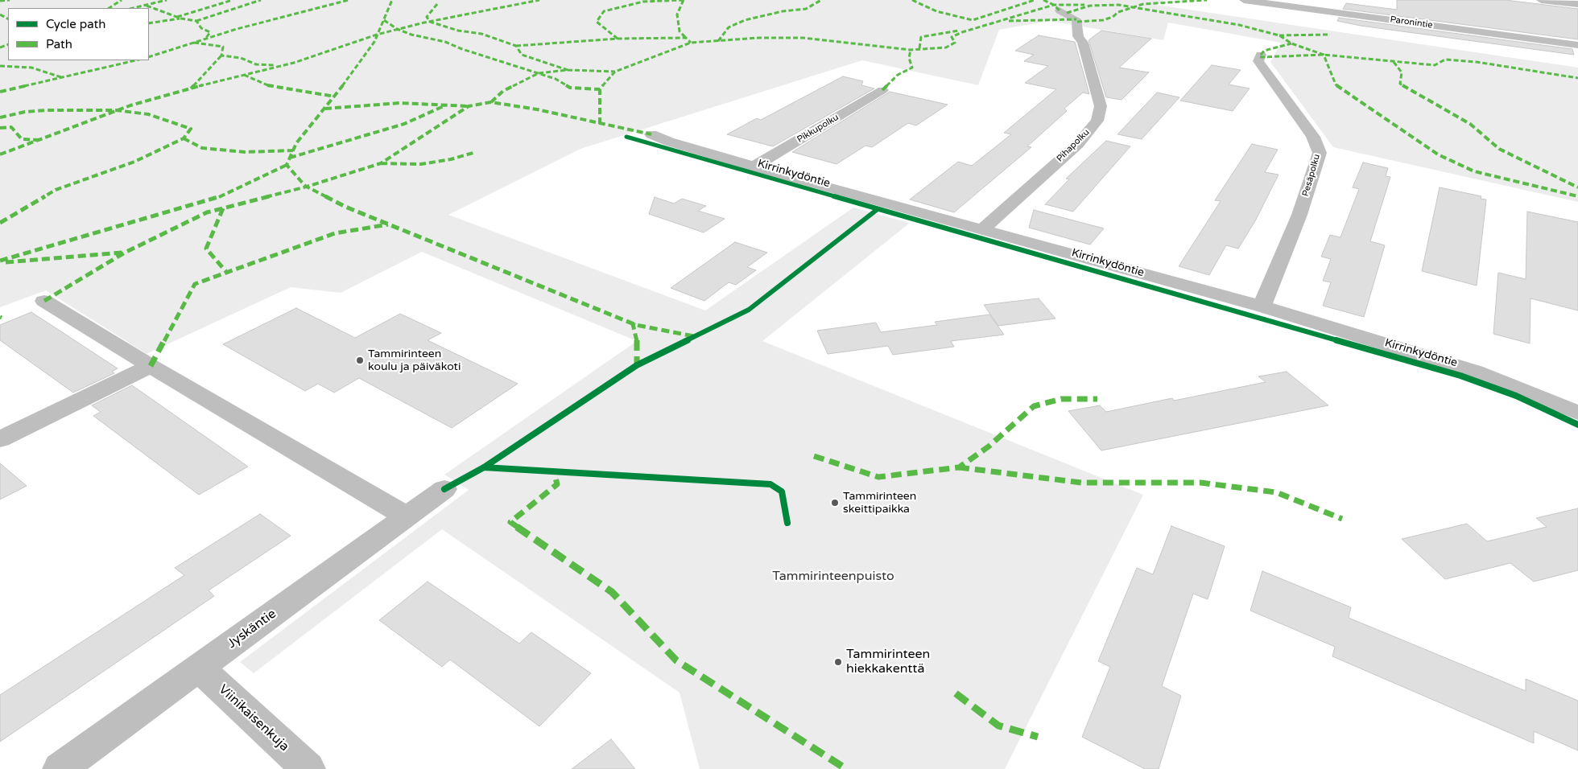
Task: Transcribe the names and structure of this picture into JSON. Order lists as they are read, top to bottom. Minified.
{"streets":{"street":["Paronintie","Pikkupolku","Pihapolku","Kirrinkydöntie","Pesäpolku","Jyskäntie","Viinikaisenkuja"]},"crossings":[["Pikkupolku","Kirrinkydöntie"],["Pihapolku","Kirrinkydöntie"],["Kirrinkydöntie","Pesäpolku"],["Jyskäntie","Viinikaisenkuja"]],"parks":["Tammirinteenpuisto"],"places":["Tammirinteen koulu ja päiväkoti","Tammirinteen skeittipaikka","Tammirinteen hiekkakenttä"],"legend":["Cycle path","Path"]}
